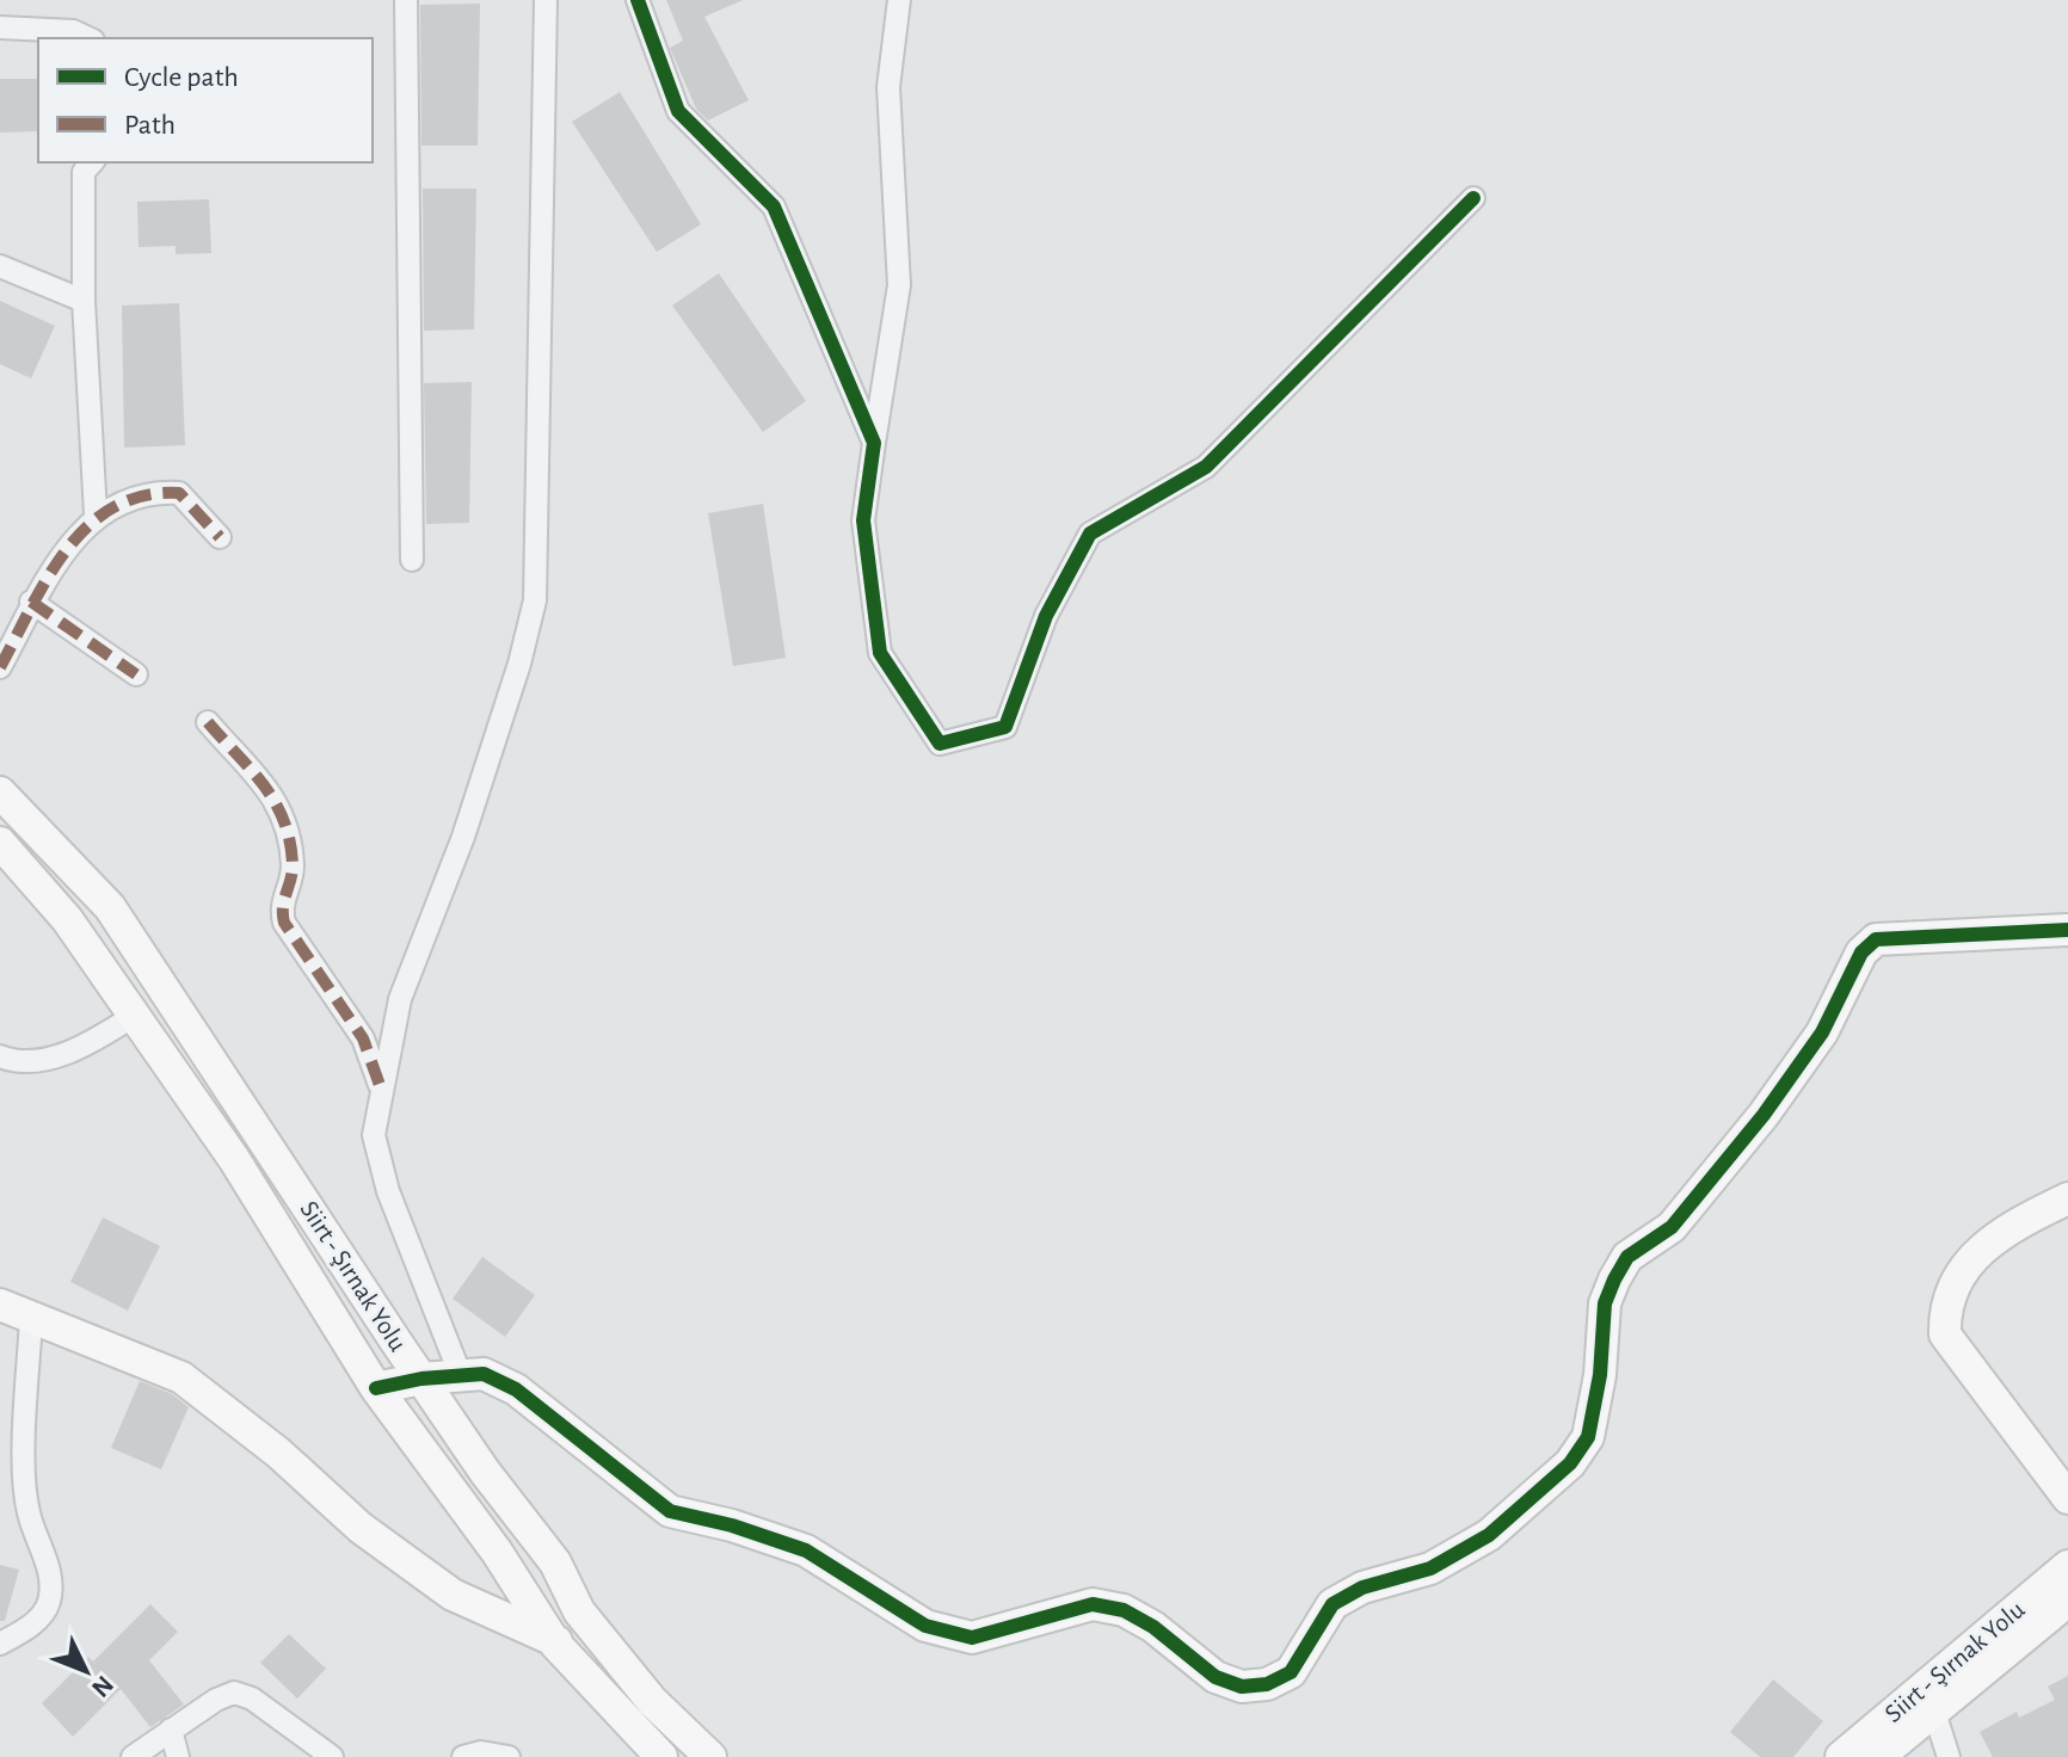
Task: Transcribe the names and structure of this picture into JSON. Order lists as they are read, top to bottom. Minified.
{"streets":{"street":["Siirt - Şırnak Yolu"]},"legend":["Cycle path","Path"],"north":"bottom right"}
